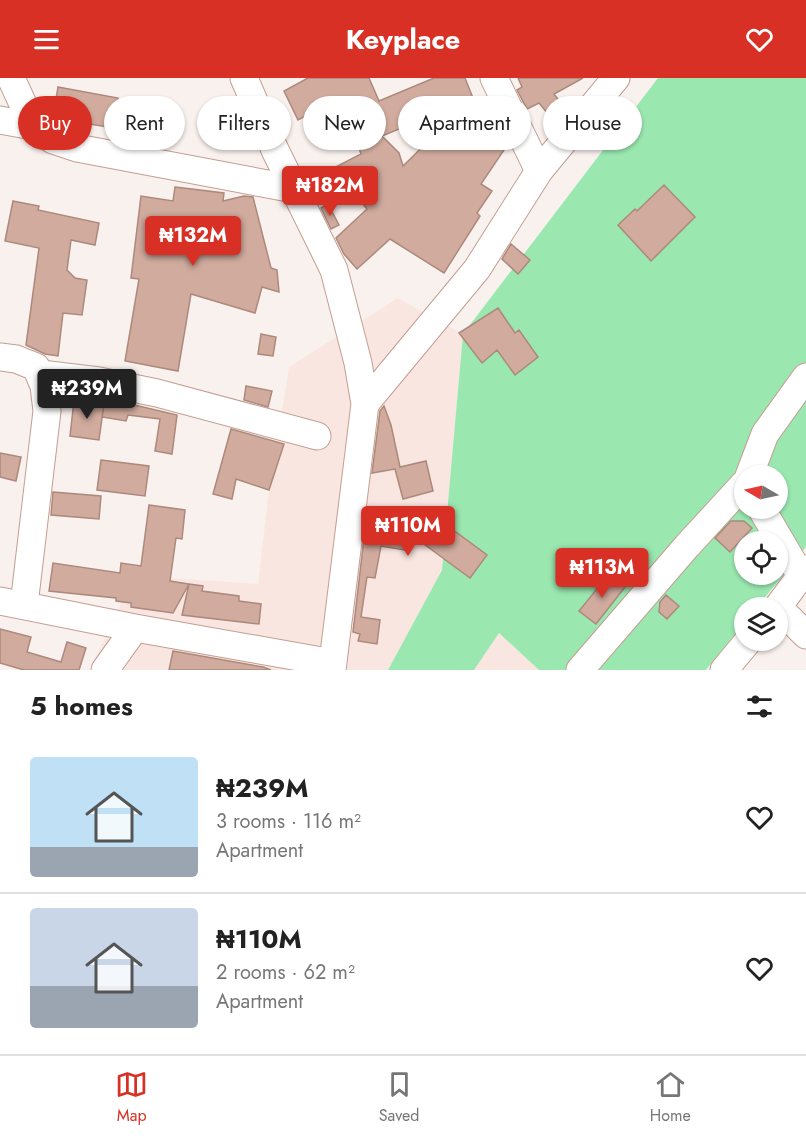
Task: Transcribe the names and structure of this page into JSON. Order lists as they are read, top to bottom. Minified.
{"north":"left","page":{"header":"Keyplace","chip":["Buy","Rent","Filters","New","Apartment","House"],"price":["₦182M","₦132M","₦239M","₦110M","₦113M"],"heading":"5 homes","list":[{"name":"₦239M","note":"3 rooms · 116 m² · Apartment"},{"name":"₦110M","note":"2 rooms · 62 m² · Apartment"}],"tabs":["Map","Saved","Home"]}}
